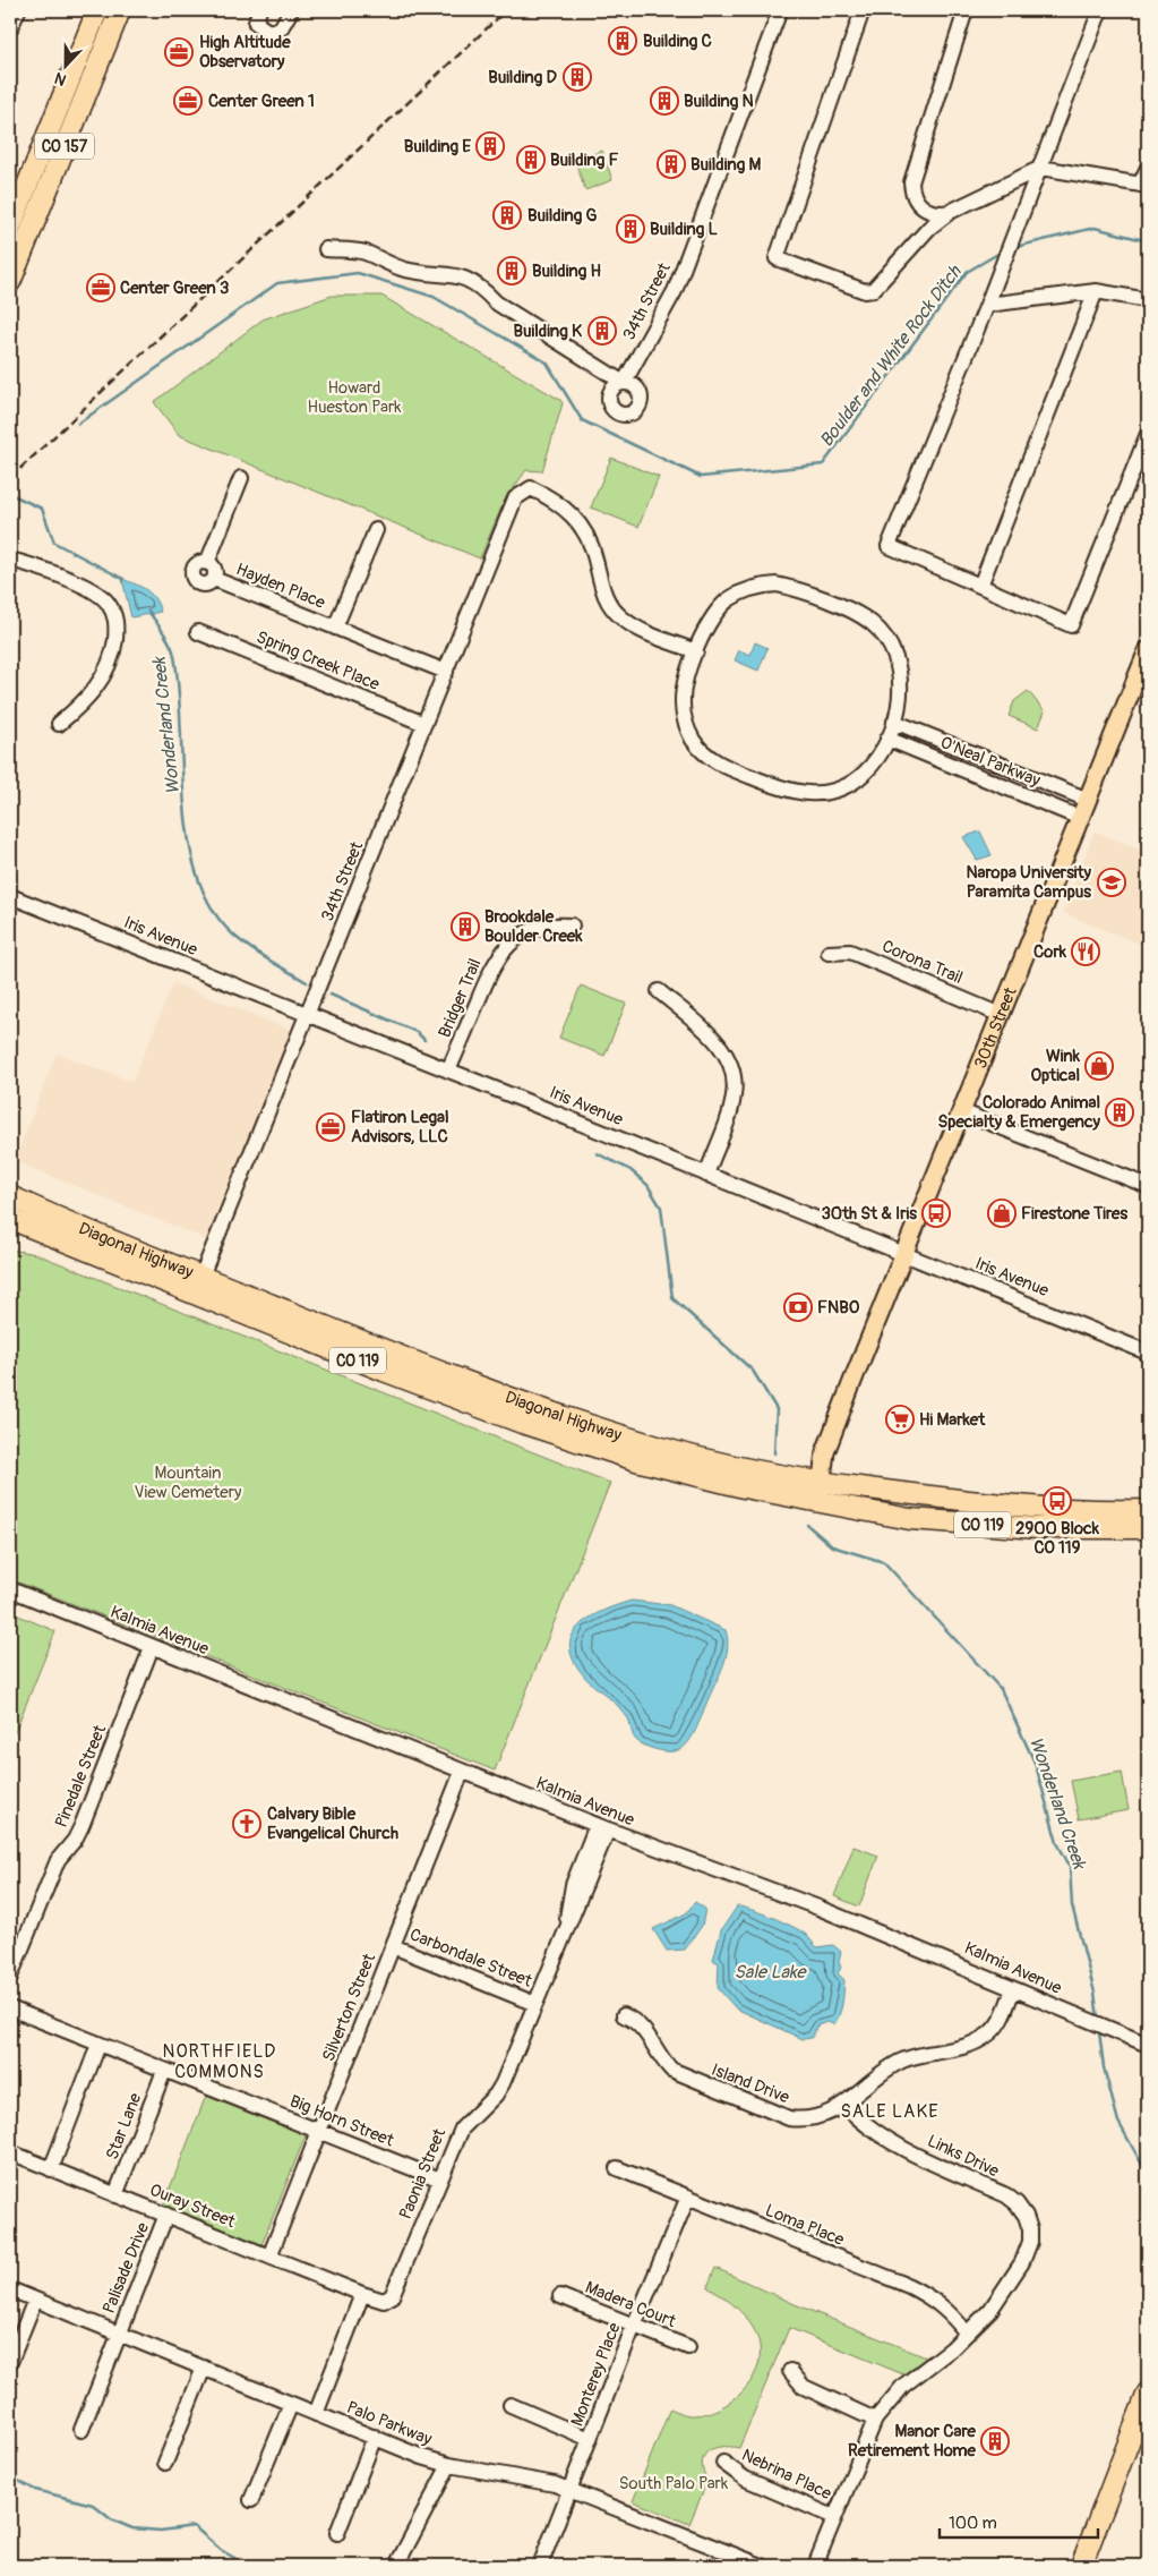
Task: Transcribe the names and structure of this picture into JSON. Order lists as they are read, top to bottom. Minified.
{"streets":{"highway":["CO 157","Diagonal Highway","CO 119"],"main road":["30th Street"],"street":["34th Street","Hayden Place","Spring Creek Place","O'Neal Parkway","Iris Avenue","Corona Trail","Bridger Trail","Kalmia Avenue","Pinedale Street","Carbondale Street","Silverton Street","Island Drive","Big Horn Street","Star Lane","Links Drive","Paonia Street","Ouray Street","Loma Place","Palisade Drive","Madera Court","Monterey Place","Palo Parkway","Nebrina Place"]},"crossings":[["34th Street","Hayden Place"],["34th Street","Spring Creek Place"],["34th Street","Iris Avenue"],["34th Street","Diagonal Highway"],["O'Neal Parkway","30th Street"],["Iris Avenue","Bridger Trail"],["Iris Avenue","30th Street"],["Corona Trail","30th Street"],["30th Street","Diagonal Highway"],["Kalmia Avenue","Pinedale Street"],["Kalmia Avenue","Silverton Street"],["Kalmia Avenue","Island Drive"],["Kalmia Avenue","Paonia Street"],["Carbondale Street","Silverton Street"],["Carbondale Street","Paonia Street"],["Silverton Street","Big Horn Street"],["Silverton Street","Ouray Street"],["Island Drive","Links Drive"],["Big Horn Street","Star Lane"],["Big Horn Street","Paonia Street"],["Star Lane","Ouray Street"],["Links Drive","Loma Place"],["Paonia Street","Ouray Street"],["Ouray Street","Palisade Drive"],["Loma Place","Monterey Place"],["Palisade Drive","Palo Parkway"],["Madera Court","Monterey Place"],["Monterey Place","Palo Parkway"]],"districts":["NORTHFIELD COMMONS","SALE LAKE"],"water":["Boulder and White Rock Ditch","Wonderland Creek","Sale Lake"],"parks":["Howard Hueston Park","Mountain View Cemetery","South Palo Park"],"places":{"building":["Building C","Building D","Building N","Building E","Building F","Building M","Building G","Building L","Building H","Building K","Brookdale Boulder Creek","Colorado Animal Specialty & Emergency","Manor Care Retirement Home"],"office":["High Altitude Observatory","Center Green 1","Center Green 3","Flatiron Legal Advisors, LLC"],"school or university":["Naropa University Paramita Campus"],"restaurant":["Cork"],"shop":["Wink Optical","Firestone Tires"],"bus stop":["30th St & Iris","2900 Block CO 119"],"bank":["FNBO"],"supermarket":["Hi Market"],"church":["Calvary Bible Evangelical Church"]},"scale_bar":"100 m","north":"bottom"}
